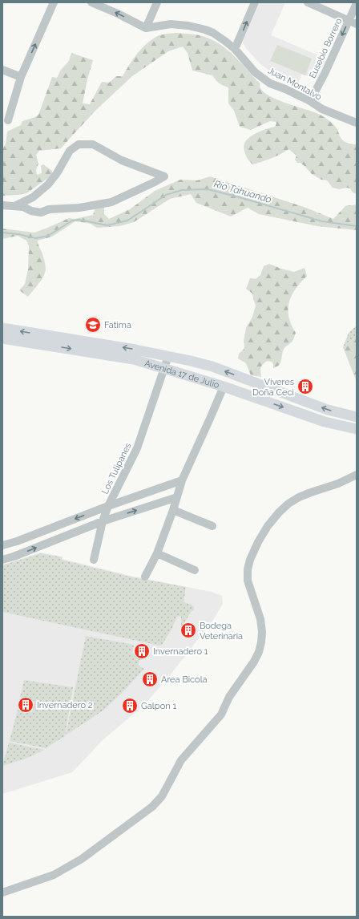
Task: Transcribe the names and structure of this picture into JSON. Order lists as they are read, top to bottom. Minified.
{"streets":{"main road":["Avenida 17 de Julio"],"street":["Eusebio Borrero","Juan Montalvo","Los Tulipanes"]},"crossings":[["Eusebio Borrero","Juan Montalvo"],["Avenida 17 de Julio","Los Tulipanes"]],"one_way":["Eusebio Borrero"],"water":["Río Tahuando"],"places":{"school or university":["Fatima"],"building":["Viveres Doña Ceci","Bodega Veterinaria","Invernadero 1","Area Bicola","Invernadero 2","Galpon 1"]}}
